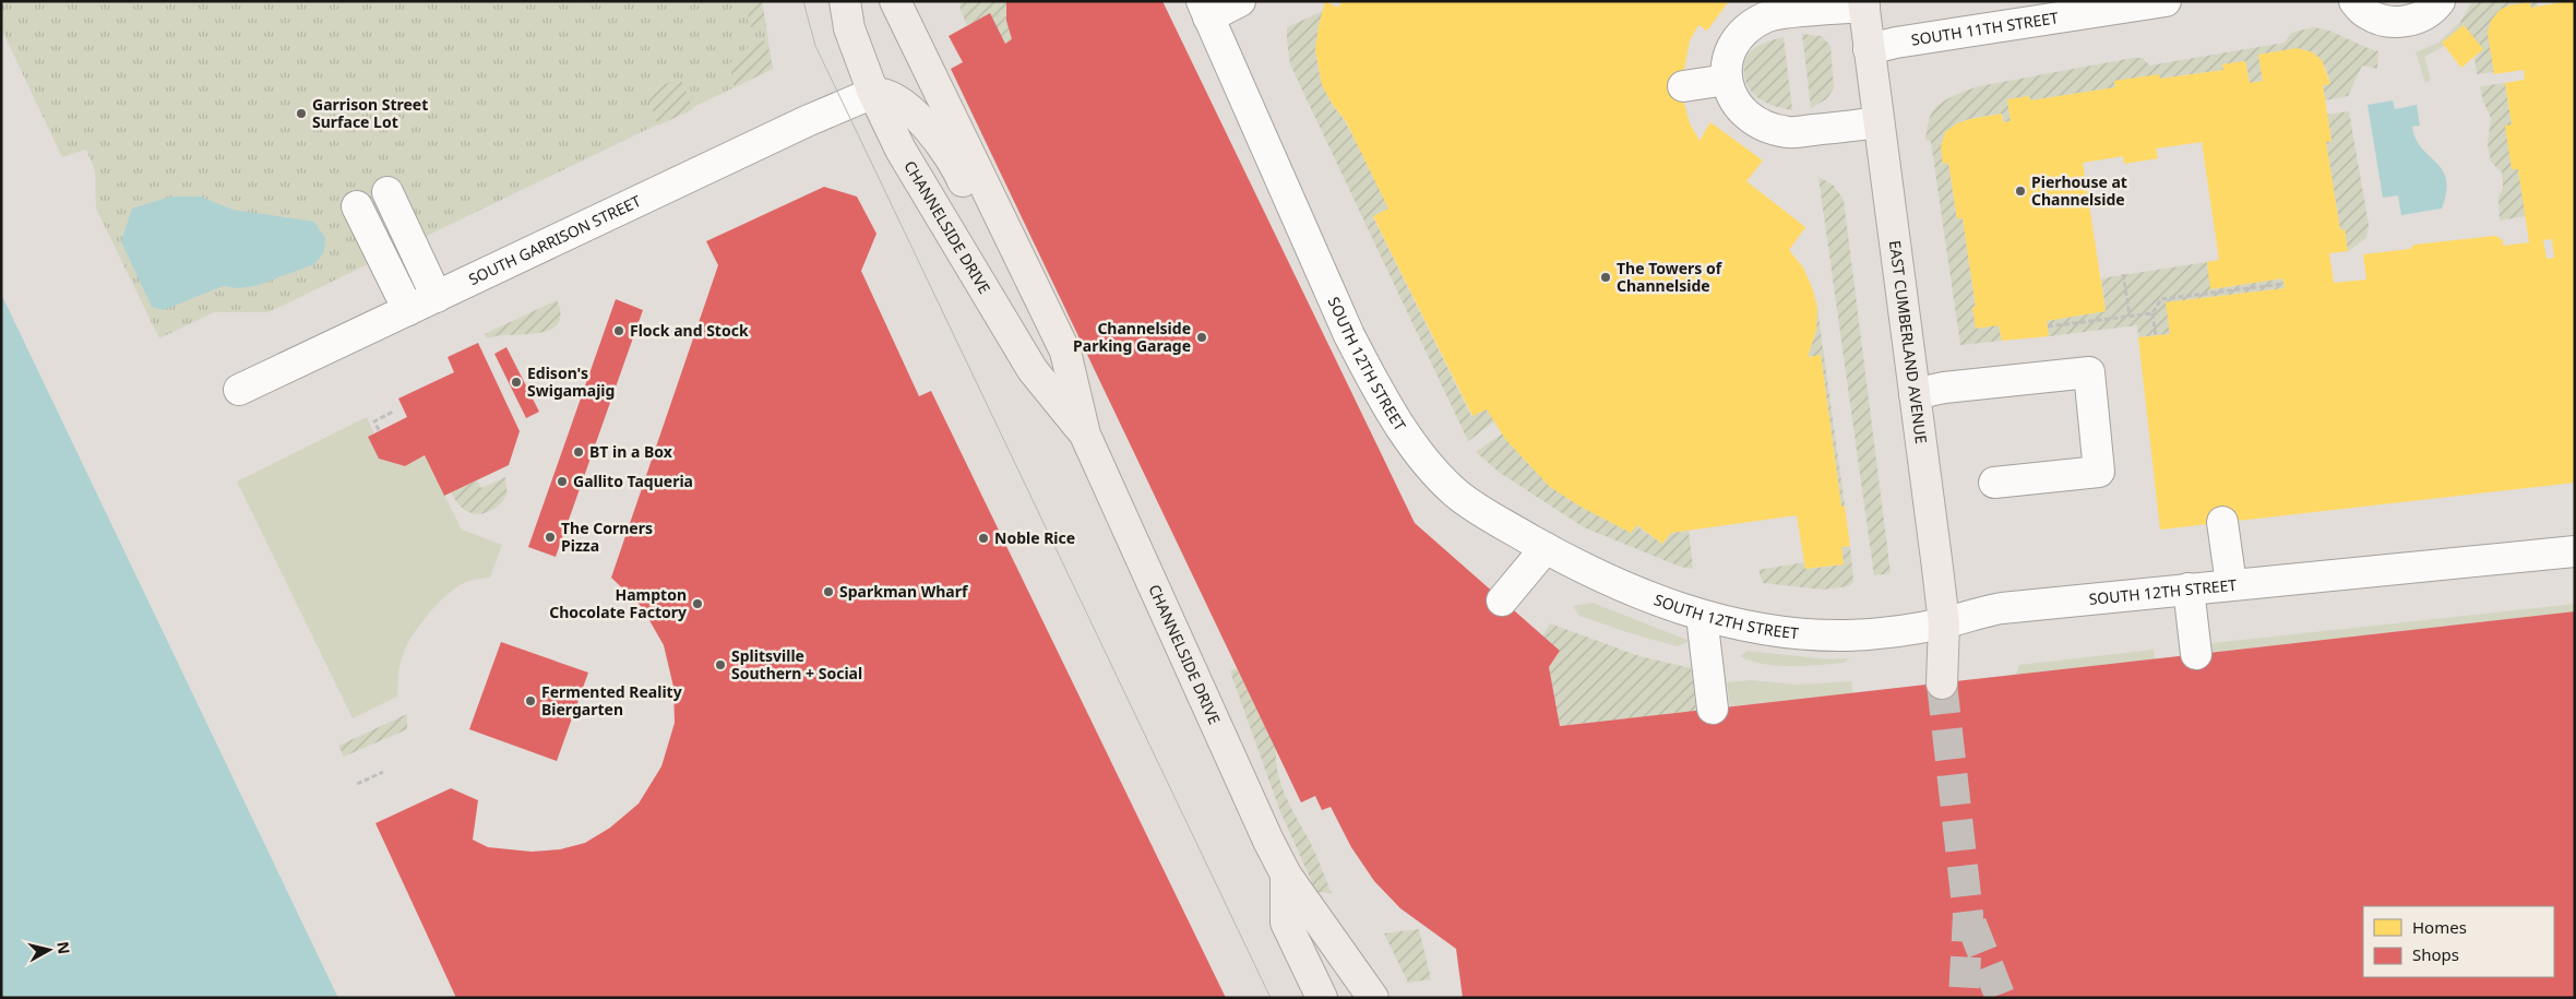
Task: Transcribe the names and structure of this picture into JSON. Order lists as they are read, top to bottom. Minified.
{"streets":{"main road":["CHANNELSIDE DRIVE","EAST CUMBERLAND AVENUE"],"street":["SOUTH 11TH STREET","SOUTH GARRISON STREET","SOUTH 12TH STREET"]},"crossings":[["SOUTH 11TH STREET","EAST CUMBERLAND AVENUE"],["CHANNELSIDE DRIVE","SOUTH GARRISON STREET"],["EAST CUMBERLAND AVENUE","SOUTH 12TH STREET"]],"places":["Garrison Street Surface Lot","Pierhouse at Channelside","The Towers of Channelside","Flock and Stock","Channelside Parking Garage","Edison's Swigamajig","BT in a Box","Gallito Taqueria","The Corners Pizza","Noble Rice","Sparkman Wharf","Hampton Chocolate Factory","Splitsville Southern + Social","Fermented Reality Biergarten"],"legend":["Homes","Shops"],"north":"right"}
